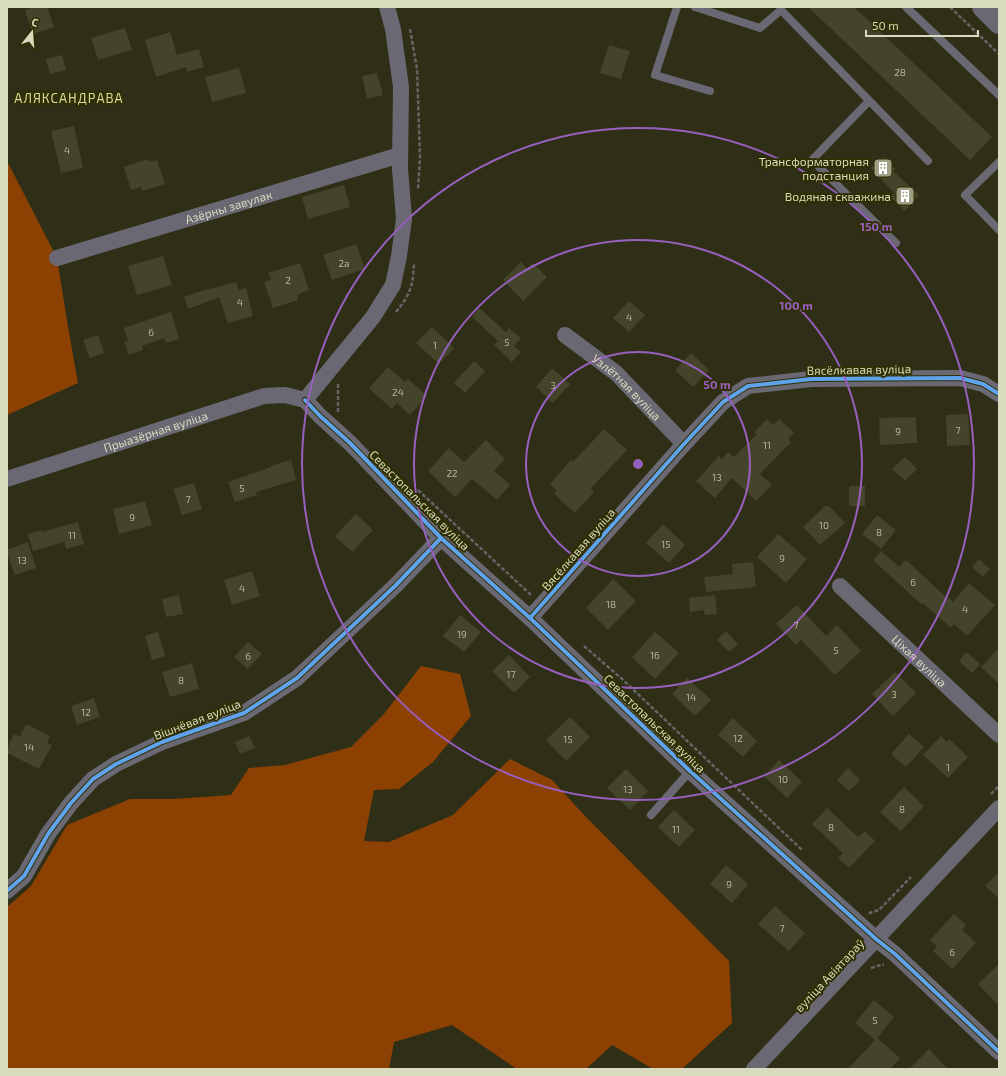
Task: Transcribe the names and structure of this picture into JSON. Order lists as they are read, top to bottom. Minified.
{"streets":{"street":["Азёрны завулак","Вясёлкавая вуліца","Узлётная вуліца","Прыазёрная вуліца","Севастопальская вуліца","Ціхая вуліца","Вішнёвая вуліца","вуліца Авіятараў"]},"crossings":[["Вясёлкавая вуліца","Узлётная вуліца"],["Вясёлкавая вуліца","Севастопальская вуліца"],["Прыазёрная вуліца","Севастопальская вуліца"],["Севастопальская вуліца","Вішнёвая вуліца"],["Севастопальская вуліца","вуліца Авіятараў"]],"districts":["АЛЯКСАНДРАВА"],"places":{"building":["Трансформаторная подстанция","Водяная скважина"]},"house_numbers":["28","4","2а","2","4","4","6","5","1","3","24","7","9","11","22","13","5","7","9","10","8","11","15","9","13","6","4","18","4","7","19","5","16","6","17","8","3","14","12","12","15","14","1","10","13","8","8","11","9","7","6","5"],"scale_bar":"50 m","north":"top","rings":["150 m","100 m","50 m"]}
